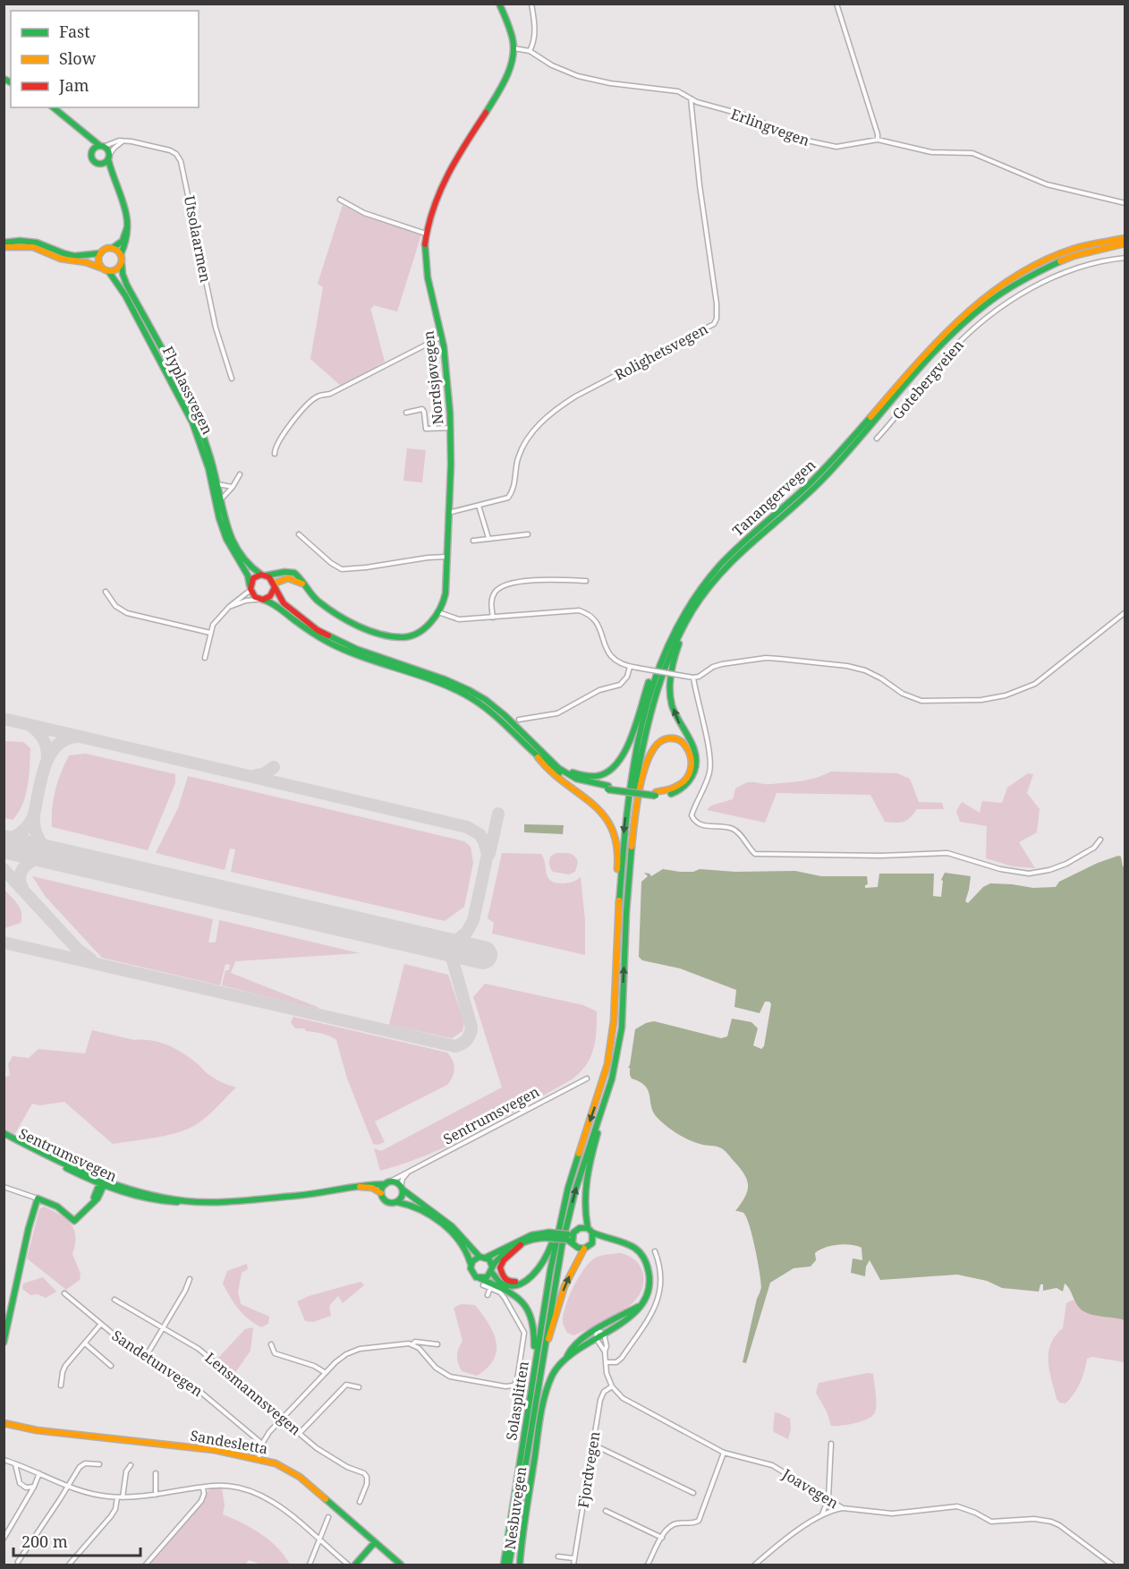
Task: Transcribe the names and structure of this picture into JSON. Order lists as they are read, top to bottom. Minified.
{"streets":{"main road":["Nordsjøvegen","Flyplassvegen","Tanangervegen","Sentrumsvegen","Solasplitten","Sandesletta","Nesbuvegen"],"street":["Erlingvegen","Utsolaarmen","Rolighetsvegen","Gotebergveien","Sandetunvegen","Lensmannsvegen","Fjordvegen","Joavegen"]},"crossings":[["Erlingvegen","Rolighetsvegen"],["Erlingvegen","Nordsjøvegen"],["Rolighetsvegen","Nordsjøvegen"],["Nordsjøvegen","Flyplassvegen"],["Fjordvegen","Joavegen"]],"legend":["Fast","Slow","Jam"],"scale_bar":"200 m"}
